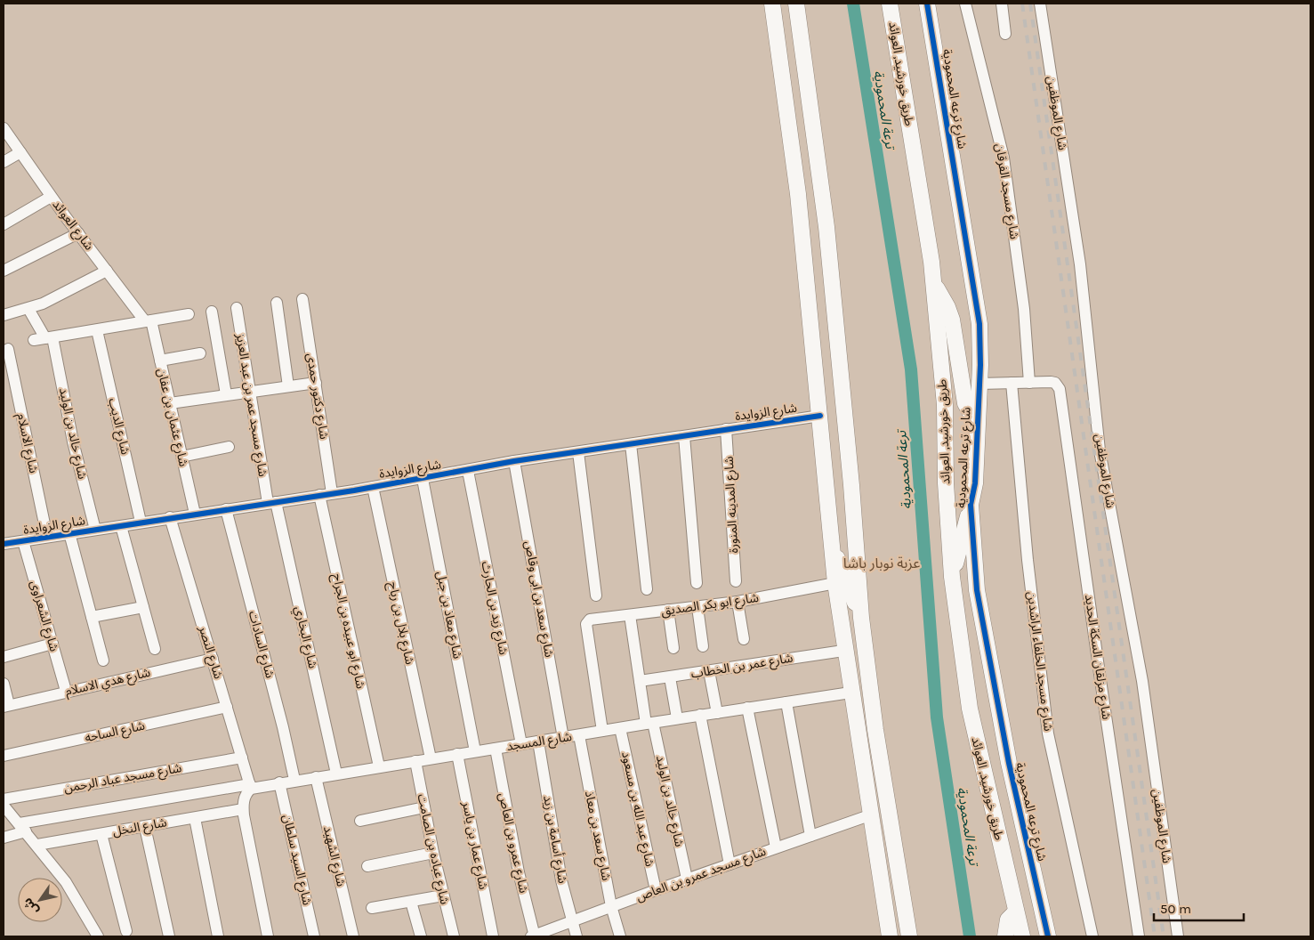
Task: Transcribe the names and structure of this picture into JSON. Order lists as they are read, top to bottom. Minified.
{"streets":{"main road":["طريق خورشيد, العوائد","شارع ترعه المحمودية"],"street":["شارع الموظفين","شارع مسجد الفرقان","شارع العوائد","شارع دكتور حمدى","شارع مسجد عمر بن عبد العزيز","شارع الزوايدة","شارع عثمان بن عفان","شارع الديب","شارع خالد بن الوليد","شارع الاسلام","شارع المدينه المنورة","شارع سعد بن ابى وقاص","شارع ابو بكر الصديق","شارع زيد بن الحارث","شارع معاذ بن جبل","شارع الشعراوى","شارع بلال بن رباح","شارع ابو عبيده بن الجراح","شارع البخاري","شارع السادات","شارع النصر","شارع مزلقان السكة الحديد","شارع مسجد الخلفاء الراشدين","شارع عمر بن الخطاب","شارع هدي الاسلام","شارع الساحه","شارع المسجد","شارع مسجد عباد الرحمن","شارع عبد الله بن مسعود","شارع النخل","شارع سعد بن معاذ","شارع أسامة بن زيد","شارع عمرو بن العاص","شارع عمار بن ياسر","شارع عباده بن الصامت","شارع الشهيد","شارع السيد سلطان","شارع مسجد عمرو بن العاص"]},"crossings":[["شارع مسجد الفرقان","شارع مزلقان السكة الحديد"],["شارع العوائد","شارع عثمان بن عفان"],["شارع دكتور حمدى","شارع الزوايدة"],["شارع مسجد عمر بن عبد العزيز","شارع الزوايدة"],["شارع مسجد عمر بن عبد العزيز","شارع البخاري"],["شارع الزوايدة","شارع عثمان بن عفان"],["شارع الزوايدة","شارع الديب"],["شارع الزوايدة","شارع خالد بن الوليد"],["شارع الزوايدة","شارع الاسلام"],["شارع الزوايدة","شارع المدينه المنورة"],["شارع الزوايدة","شارع سعد بن ابى وقاص"],["شارع الزوايدة","شارع زيد بن الحارث"],["شارع الزوايدة","شارع معاذ بن جبل"],["شارع الزوايدة","شارع الشعراوى"],["شارع الزوايدة","شارع بلال بن رباح"],["شارع الزوايدة","شارع ابو عبيده بن الجراح"],["شارع الزوايدة","شارع البخاري"],["شارع الزوايدة","شارع السادات"],["شارع الزوايدة","شارع النصر"],["شارع خالد بن الوليد","شارع ابو بكر الصديق"],["شارع خالد بن الوليد","شارع عمر بن الخطاب"],["شارع خالد بن الوليد","شارع المسجد"],["شارع خالد بن الوليد","شارع مسجد عمرو بن العاص"],["شارع سعد بن ابى وقاص","شارع المسجد"],["شارع ابو بكر الصديق","شارع المسجد"],["شارع زيد بن الحارث","شارع المسجد"],["شارع معاذ بن جبل","شارع المسجد"],["شارع الشعراوى","شارع هدي الاسلام"],["شارع بلال بن رباح","شارع المسجد"],["شارع ابو عبيده بن الجراح","شارع المسجد"],["شارع البخاري","شارع المسجد"],["شارع السادات","شارع المسجد"],["شارع النصر","شارع هدي الاسلام"],["شارع النصر","شارع الساحه"],["شارع النصر","شارع المسجد"],["شارع النصر","شارع مسجد عباد الرحمن"],["شارع المسجد","شارع عبد الله بن مسعود"],["شارع المسجد","شارع سعد بن معاذ"],["شارع المسجد","شارع أسامة بن زيد"],["شارع المسجد","شارع عمرو بن العاص"],["شارع المسجد","شارع عمار بن ياسر"],["شارع المسجد","شارع عباده بن الصامت"],["شارع المسجد","شارع الشهيد"],["شارع المسجد","شارع السيد سلطان"],["شارع عبد الله بن مسعود","شارع مسجد عمرو بن العاص"],["شارع سعد بن معاذ","شارع مسجد عمرو بن العاص"],["شارع أسامة بن زيد","شارع مسجد عمرو بن العاص"],["شارع عمرو بن العاص","شارع مسجد عمرو بن العاص"]],"districts":["عزبة نوبار باشا"],"water":["ترعة المحمودية"],"scale_bar":"50 m","north":"bottom left"}
